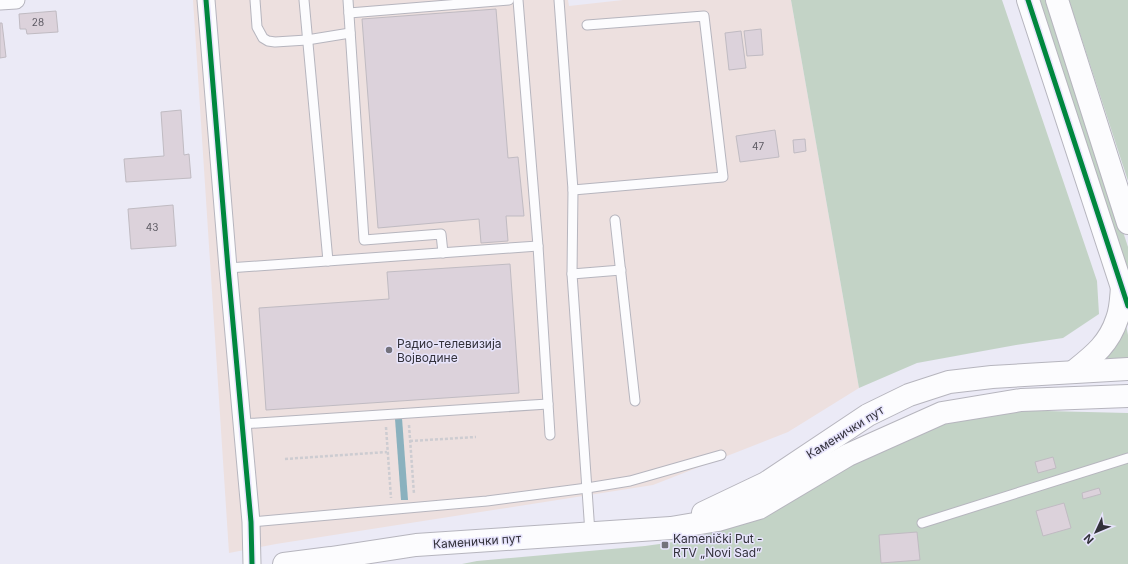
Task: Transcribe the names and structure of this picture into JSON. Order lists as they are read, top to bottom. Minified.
{"streets":{"main road":["Каменички пут"]},"places":{"other":["Радио-телевизија Војводине"],"transit":["Kamenički Put - RTV „Novi Sad”"]},"house_numbers":["28","47","43"],"north":"bottom left"}
